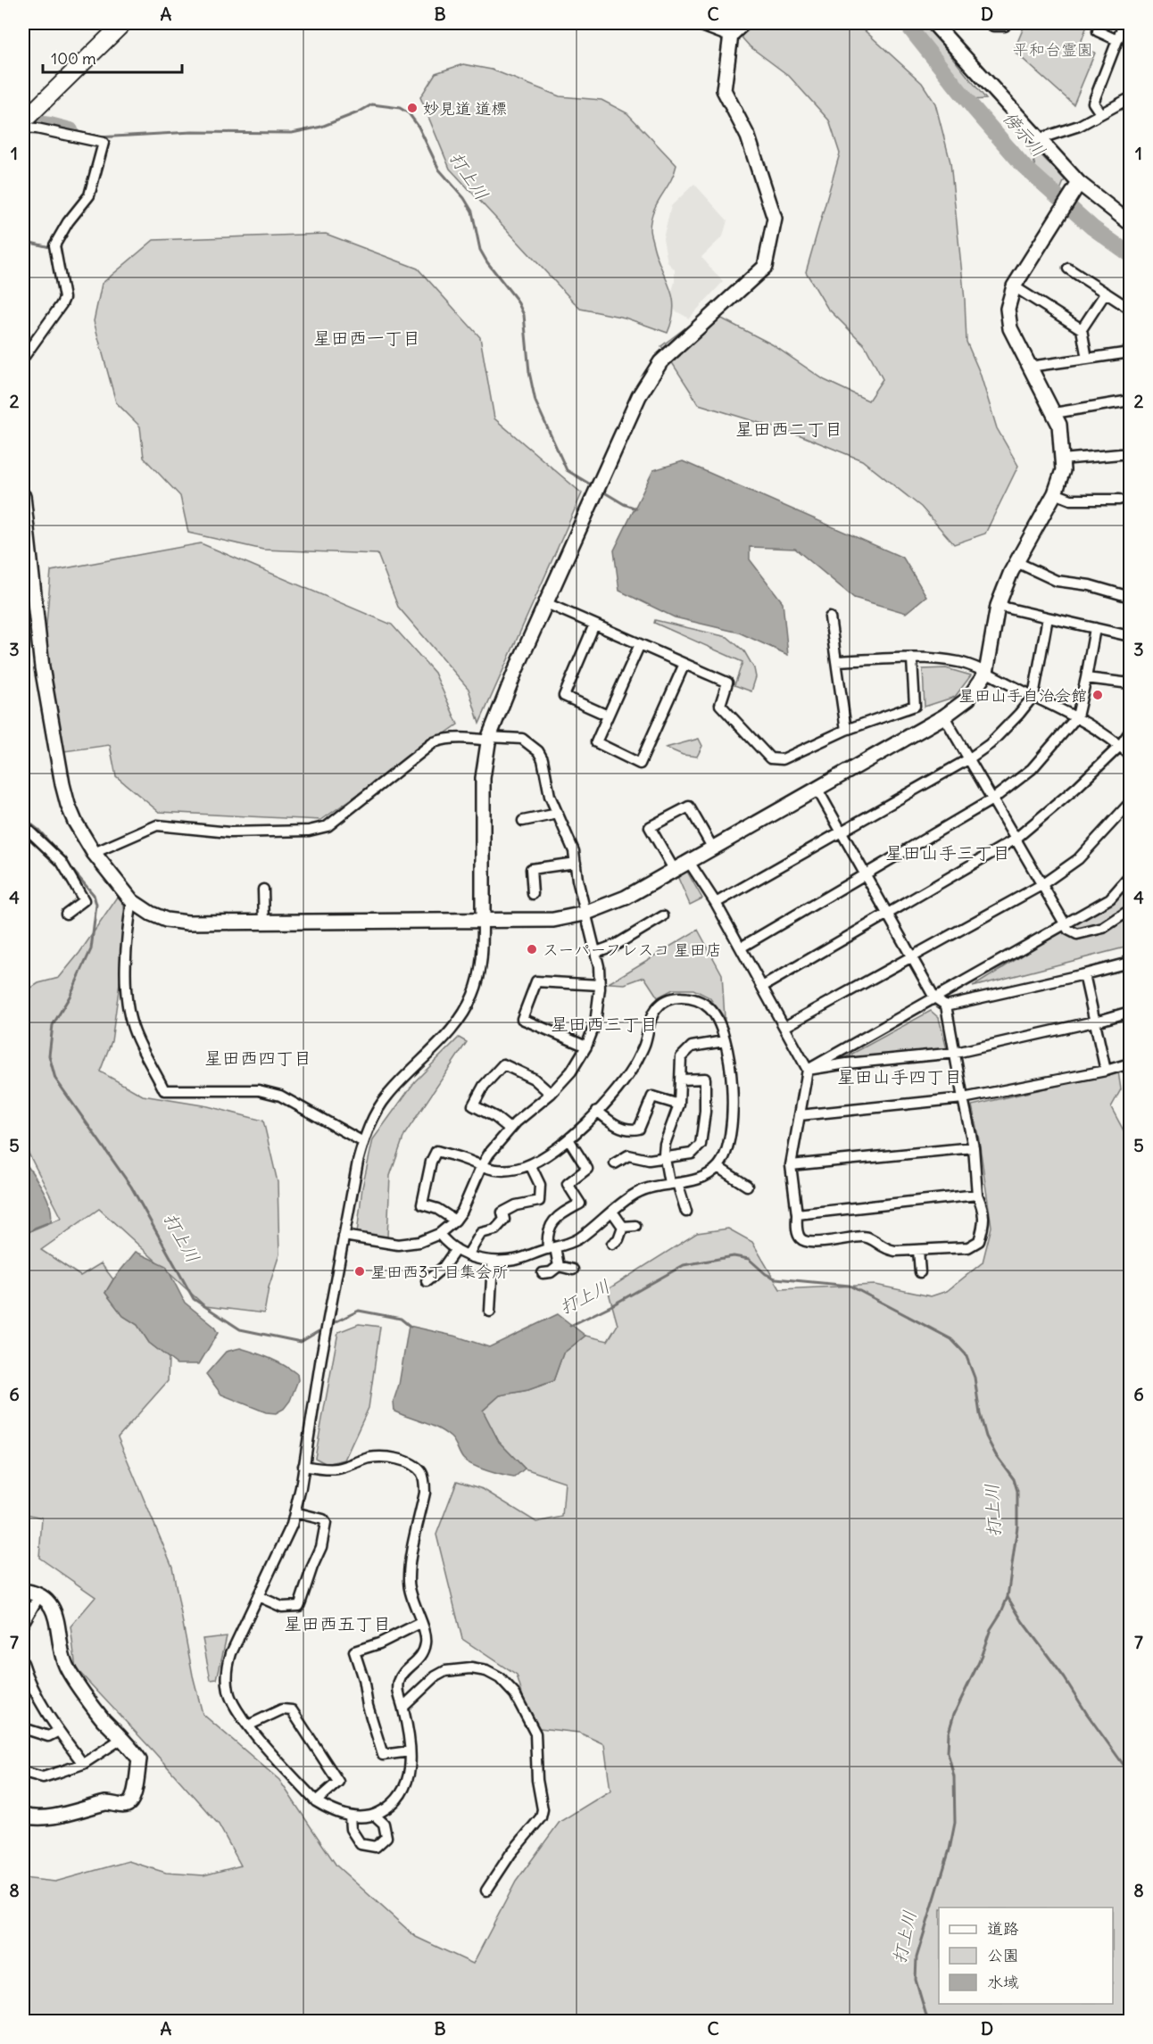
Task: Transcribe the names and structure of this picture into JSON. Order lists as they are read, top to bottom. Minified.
{"districts":["星田西一丁目","星田西二丁目","星田山手三丁目","星田西三丁目","星田西四丁目","星田山手四丁目","星田西五丁目"],"water":["傍示川","打上川"],"parks":["平和台霊園"],"places":["妙見道 道標","星田山手自治会館","スーパーフレスコ 星田店","星田西3丁目集会所"],"legend":["道路","公園","水域"],"scale_bar":"100 m","grid":{"columns":["A","B","C","D"],"rows":["1","2","3","4","5","6","7","8"]}}
